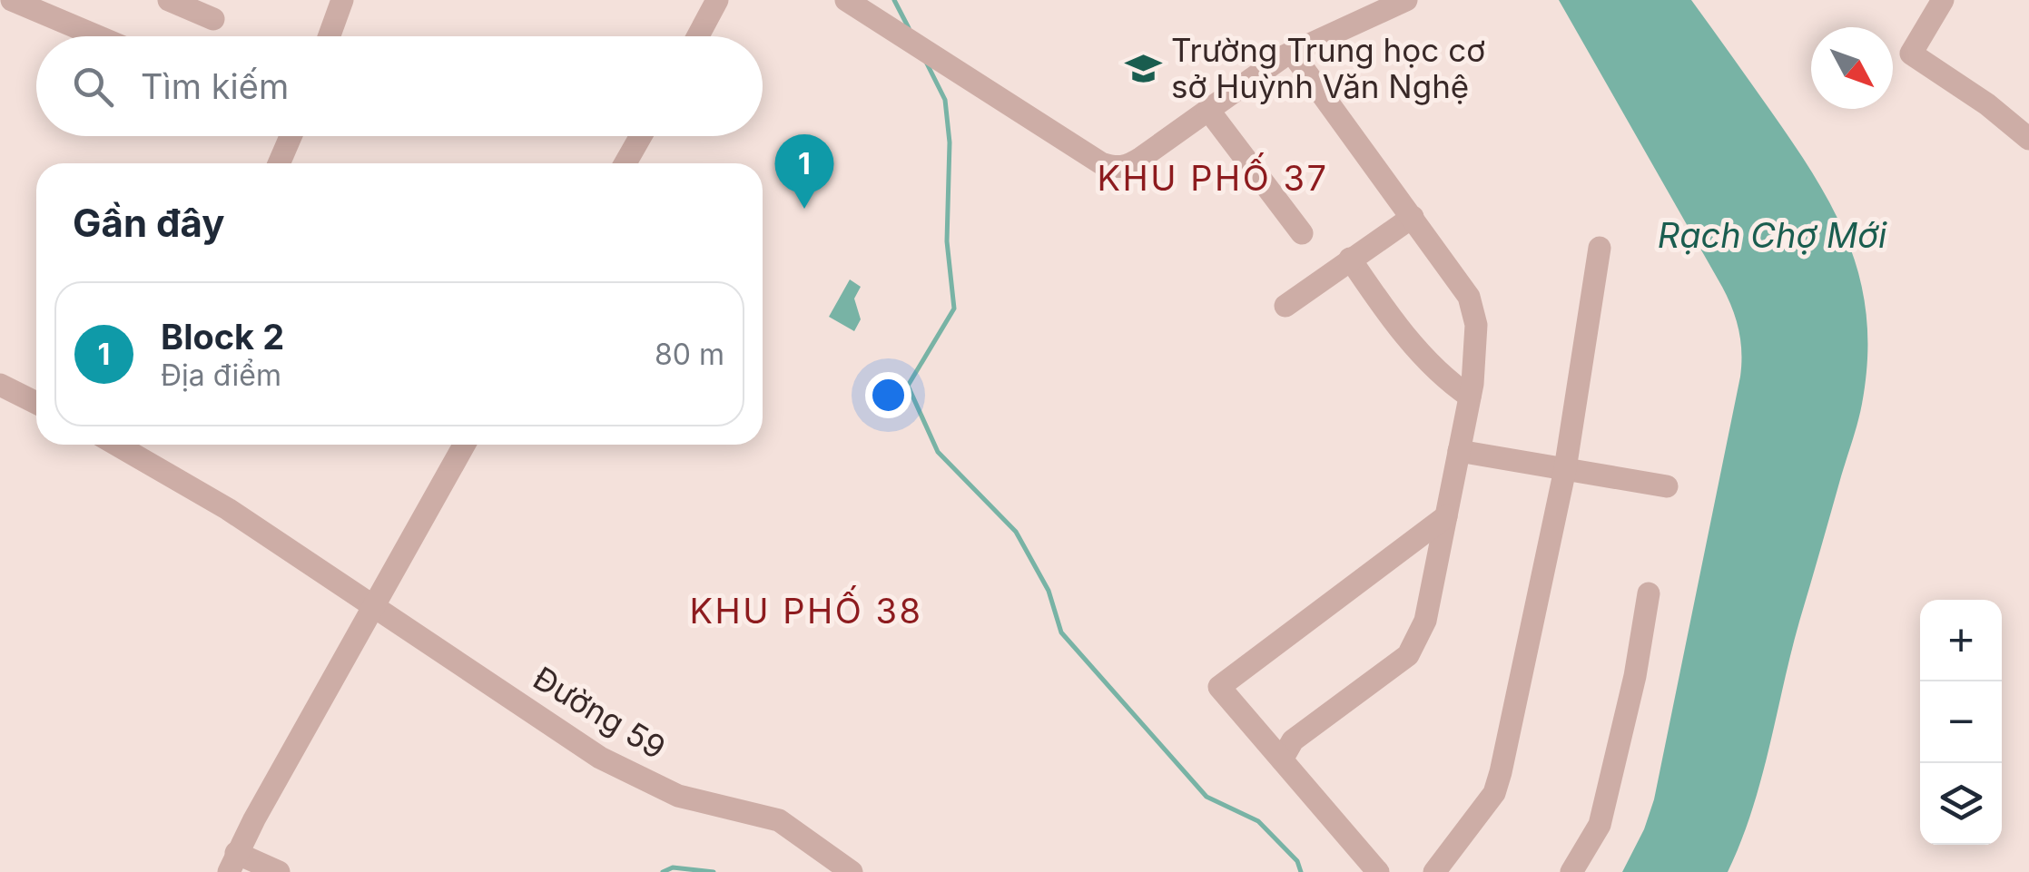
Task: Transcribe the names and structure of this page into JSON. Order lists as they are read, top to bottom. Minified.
{"streets":{"street":["Đường 59"]},"districts":["KHU PHỐ 37","KHU PHỐ 38"],"water":["Rạch Chợ Mới"],"places":{"school or university":["Trường Trung học cơ sở Huỳnh Văn Nghệ"]},"north":"bottom right","page":{"search":"Tìm kiếm","pins":"1","heading":"Gần đây","list":[{"mark":"1","name":"Block 2","note":"Địa điểm","value":"80 m"}],"map_buttons":["+","−"]}}
